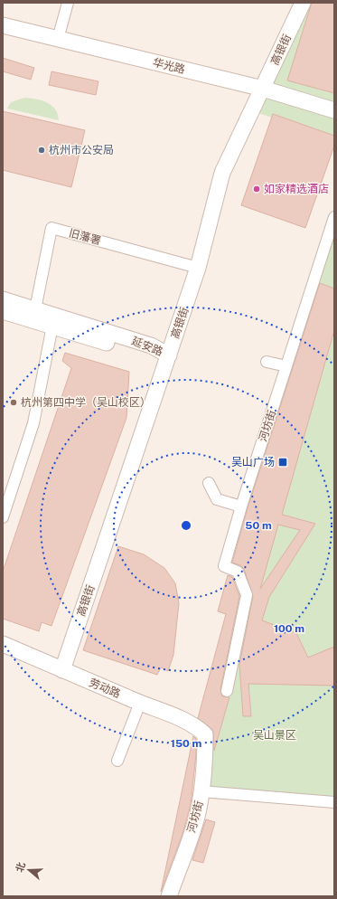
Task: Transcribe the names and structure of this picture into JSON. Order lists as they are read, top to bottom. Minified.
{"streets":{"street":["高银街","华光路","旧藩署","延安路","河坊街","劳动路"]},"crossings":[["高银街","华光路"],["高银街","旧藩署"],["高银街","延安路"],["高银街","劳动路"],["旧藩署","延安路"],["河坊街","劳动路"]],"parks":["吴山景区"],"places":{"other":["杭州市公安局","如家精选酒店","杭州第四中学（吴山校区）"],"transit":["吴山广场"]},"north":"left","rings":["50 m","100 m","150 m"]}
